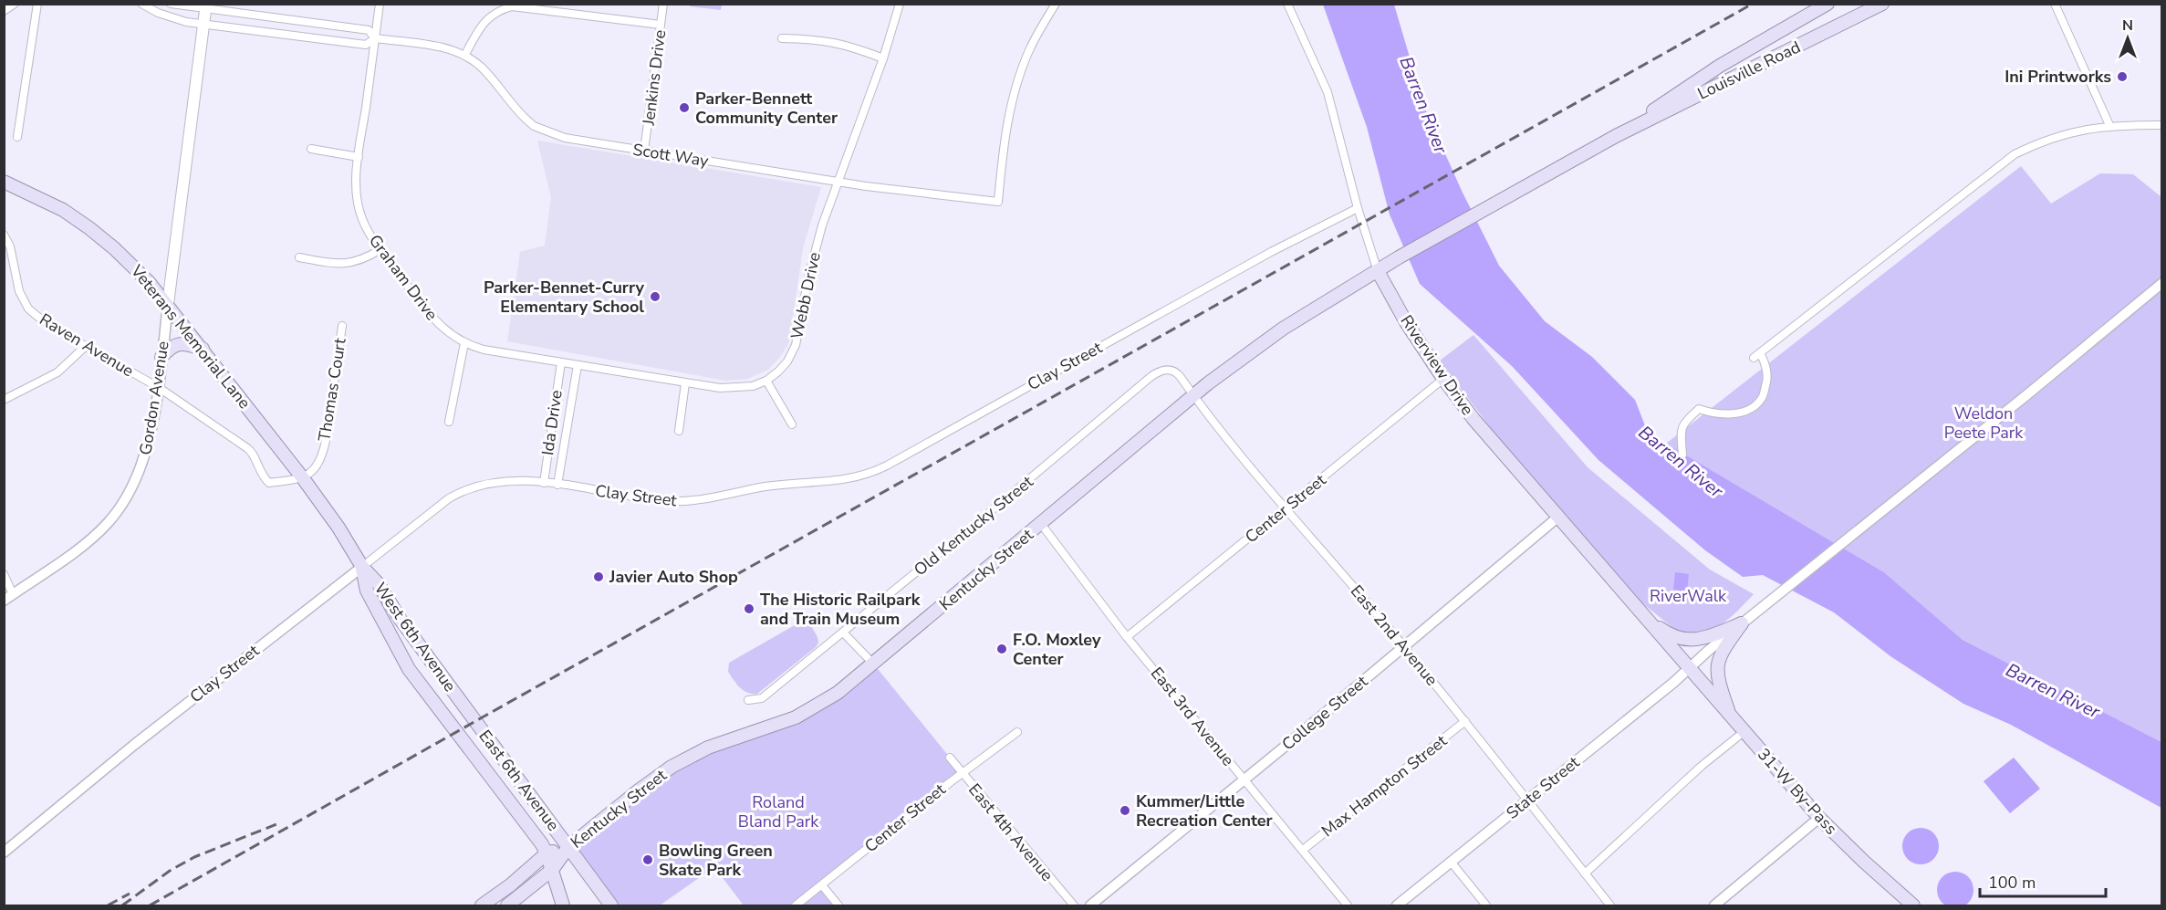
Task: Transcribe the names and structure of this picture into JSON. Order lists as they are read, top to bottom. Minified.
{"streets":{"main road":["Louisville Road","Veterans Memorial Lane","Riverview Drive","Gordon Avenue","Kentucky Street","West 6th Avenue","East 6th Avenue","31-W By-Pass"],"street":["Jenkins Drive","Scott Way","Graham Drive","Webb Drive","Raven Avenue","Clay Street","Thomas Court","Ida Drive","Center Street","Old Kentucky Street","East 2nd Avenue","College Street","East 3rd Avenue","Max Hampton Street","State Street","East 4th Avenue"]},"crossings":[["Louisville Road","Riverview Drive"],["Louisville Road","Kentucky Street"],["Jenkins Drive","Scott Way"],["Scott Way","Graham Drive"],["Scott Way","Webb Drive"],["Scott Way","Gordon Avenue"],["Graham Drive","Webb Drive"],["Graham Drive","Ida Drive"],["Webb Drive","Ida Drive"],["Veterans Memorial Lane","Thomas Court"],["Veterans Memorial Lane","Gordon Avenue"],["Veterans Memorial Lane","West 6th Avenue"],["Raven Avenue","Gordon Avenue"],["Riverview Drive","Clay Street"],["Riverview Drive","Center Street"],["Riverview Drive","Kentucky Street"],["Riverview Drive","College Street"],["Riverview Drive","State Street"],["Riverview Drive","31-W By-Pass"],["Clay Street","Ida Drive"],["Clay Street","West 6th Avenue"],["Thomas Court","West 6th Avenue"],["Center Street","East 2nd Avenue"],["Center Street","East 3rd Avenue"],["Center Street","East 4th Avenue"],["Old Kentucky Street","East 2nd Avenue"],["Kentucky Street","East 2nd Avenue"],["Kentucky Street","East 3rd Avenue"],["Kentucky Street","East 6th Avenue"],["East 2nd Avenue","College Street"],["East 2nd Avenue","Max Hampton Street"],["East 2nd Avenue","State Street"],["West 6th Avenue","East 6th Avenue"],["College Street","East 3rd Avenue"],["East 3rd Avenue","Max Hampton Street"],["State Street","31-W By-Pass"]],"water":["Barren River"],"parks":["Weldon Peete Park","RiverWalk","Roland Bland Park"],"places":["Ini Printworks","Parker-Bennett Community Center","Parker-Bennet-Curry Elementary School","Javier Auto Shop","The Historic Railpark and Train Museum","F.O. Moxley Center","Kummer/Little Recreation Center","Bowling Green Skate Park"],"scale_bar":"100 m","north":"top"}
